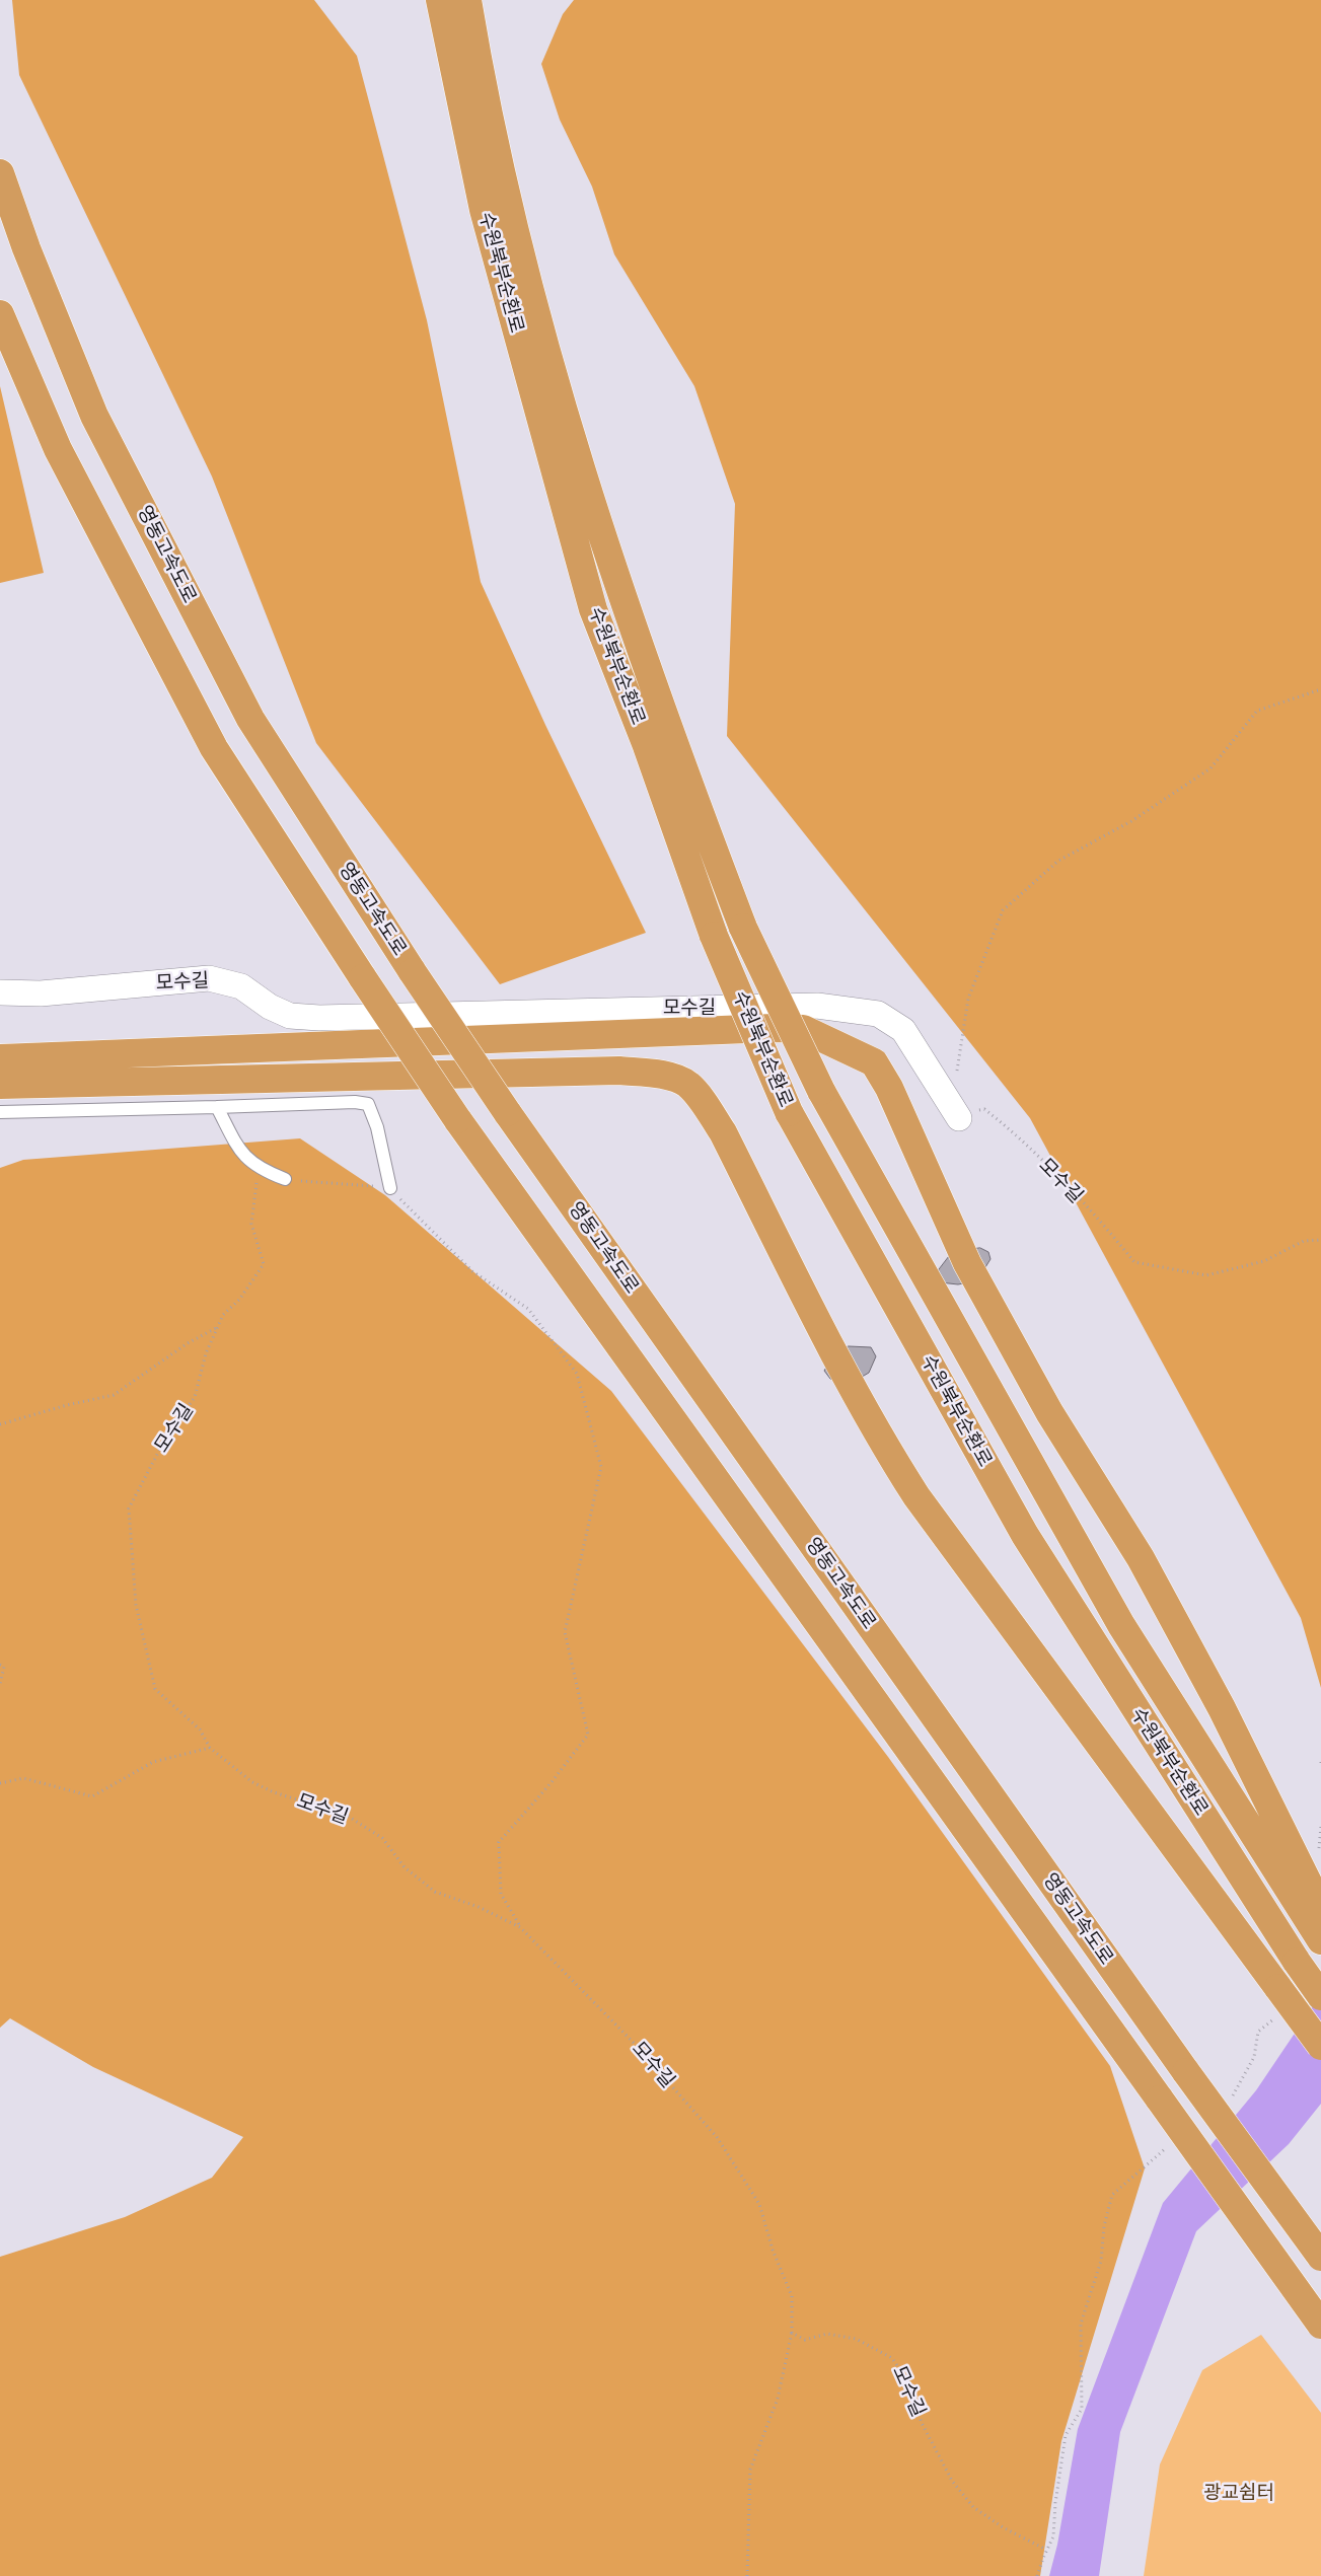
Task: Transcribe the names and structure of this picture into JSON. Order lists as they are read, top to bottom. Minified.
{"streets":{"highway":["수원북부순환로","영동고속도로"],"street":["모수길"]},"parks":["광교쉼터"]}
